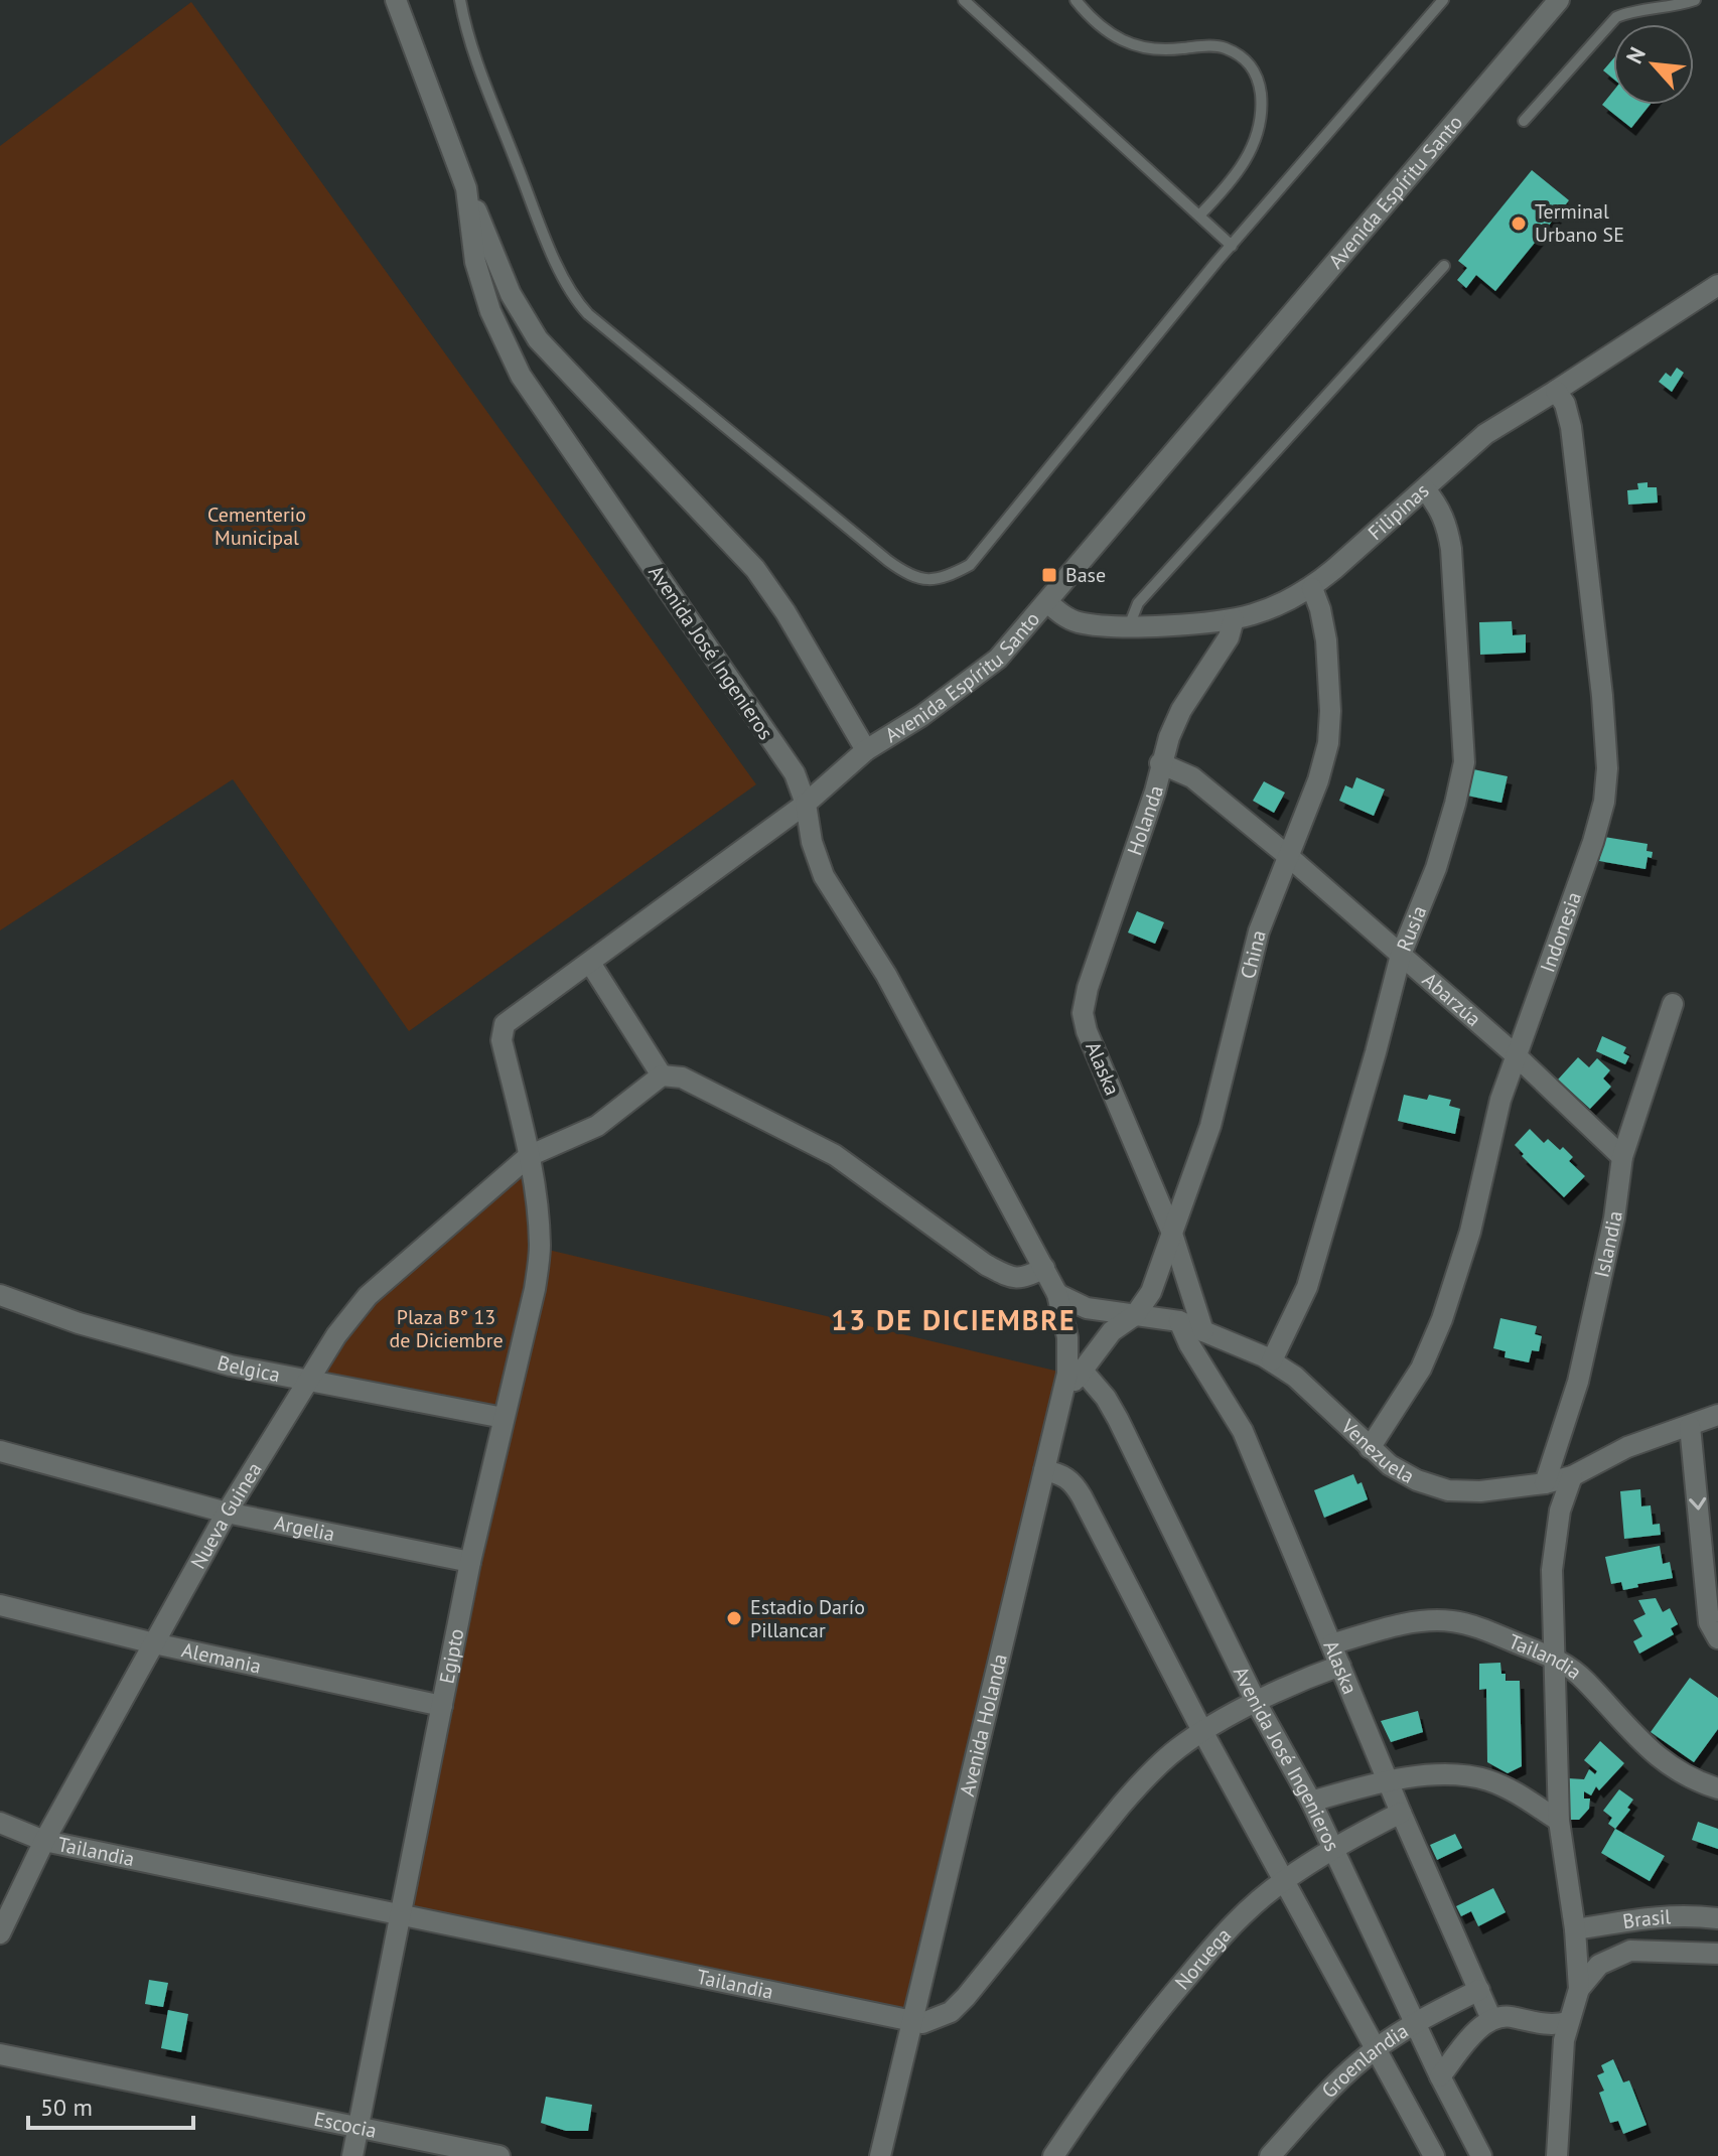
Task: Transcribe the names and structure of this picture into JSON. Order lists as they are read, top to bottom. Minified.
{"streets":{"street":["Avenida Espíritu Santo","Filipinas","Avenida José Ingenieros","Holanda","Rusia","Indonesia","China","Abarzúa","Alaska","Islandia","Belgica","Venezuela","Nueva Guinea","Argelia","Egipto","Alemania","Tailandia","Avenida Holanda","Brasil","Noruega","Groenlandia","Escocia"]},"crossings":[["Avenida Espíritu Santo","Filipinas"],["Avenida Espíritu Santo","Avenida José Ingenieros"],["Avenida Espíritu Santo","Nueva Guinea"],["Avenida Espíritu Santo","Egipto"],["Filipinas","Holanda"],["Filipinas","Rusia"],["Filipinas","Indonesia"],["Filipinas","China"],["Avenida José Ingenieros","Venezuela"],["Avenida José Ingenieros","Tailandia"],["Avenida José Ingenieros","Avenida Holanda"],["Avenida José Ingenieros","Noruega"],["Avenida José Ingenieros","Groenlandia"],["Holanda","Abarzúa"],["Holanda","Alaska"],["Rusia","Abarzúa"],["Rusia","Venezuela"],["Indonesia","Abarzúa"],["Indonesia","Venezuela"],["China","Abarzúa"],["China","Alaska"],["China","Venezuela"],["Abarzúa","Islandia"],["Alaska","Venezuela"],["Alaska","Tailandia"],["Alaska","Noruega"],["Alaska","Groenlandia"],["Islandia","Venezuela"],["Belgica","Nueva Guinea"],["Belgica","Egipto"],["Venezuela","Avenida Holanda"],["Nueva Guinea","Argelia"],["Nueva Guinea","Egipto"],["Nueva Guinea","Alemania"],["Nueva Guinea","Tailandia"],["Argelia","Egipto"],["Egipto","Alemania"],["Egipto","Tailandia"],["Egipto","Escocia"],["Tailandia","Avenida Holanda"]],"districts":["13 DE DICIEMBRE"],"parks":["Cementerio Municipal","Plaza B° 13 de Diciembre"],"places":{"other":["Terminal Urbano SE","Estadio Darío Pillancar"],"transit":["Base"]},"scale_bar":"50 m","north":"top left"}
